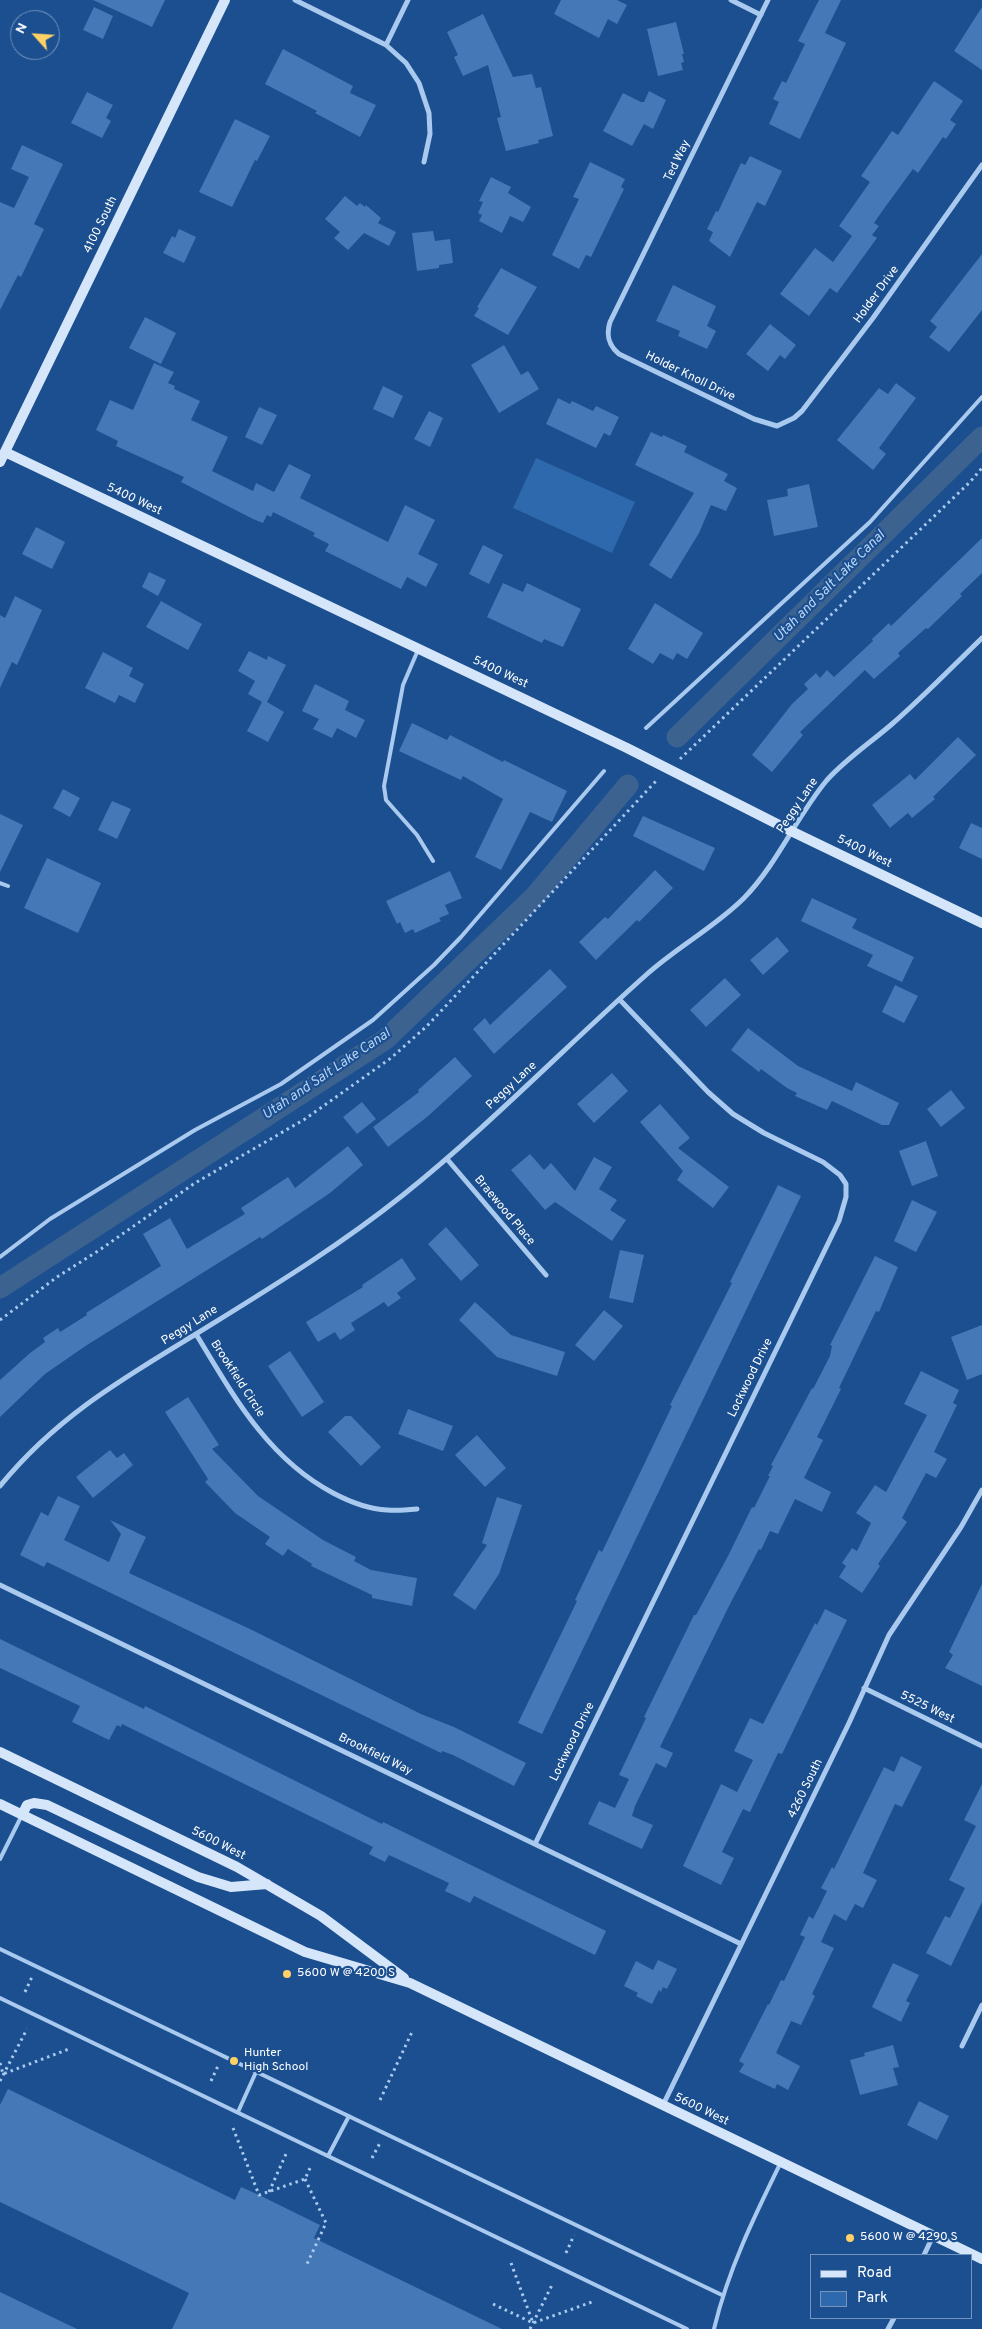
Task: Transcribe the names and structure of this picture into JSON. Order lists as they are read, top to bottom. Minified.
{"streets":{"main road":["4100 South","5400 West","5600 West"],"street":["Ted Way","Holder Drive","Holder Knoll Drive","Peggy Lane","Braewood Place","Lockwood Drive","Brookfield Circle","5525 West","Brookfield Way","4260 South"]},"crossings":[["Ted Way","Holder Knoll Drive"],["4100 South","5400 West"],["Holder Drive","Holder Knoll Drive"],["5400 West","Peggy Lane"],["Peggy Lane","Braewood Place"],["Peggy Lane","Lockwood Drive"],["Peggy Lane","Brookfield Circle"],["Lockwood Drive","Brookfield Way"],["5525 West","4260 South"],["Brookfield Way","4260 South"],["4260 South","5600 West"]],"water":["Utah and Salt Lake Canal"],"places":["5600 W @ 4200 S","Hunter High School","5600 W @ 4290 S"],"legend":["Road","Park"],"north":"top left"}
